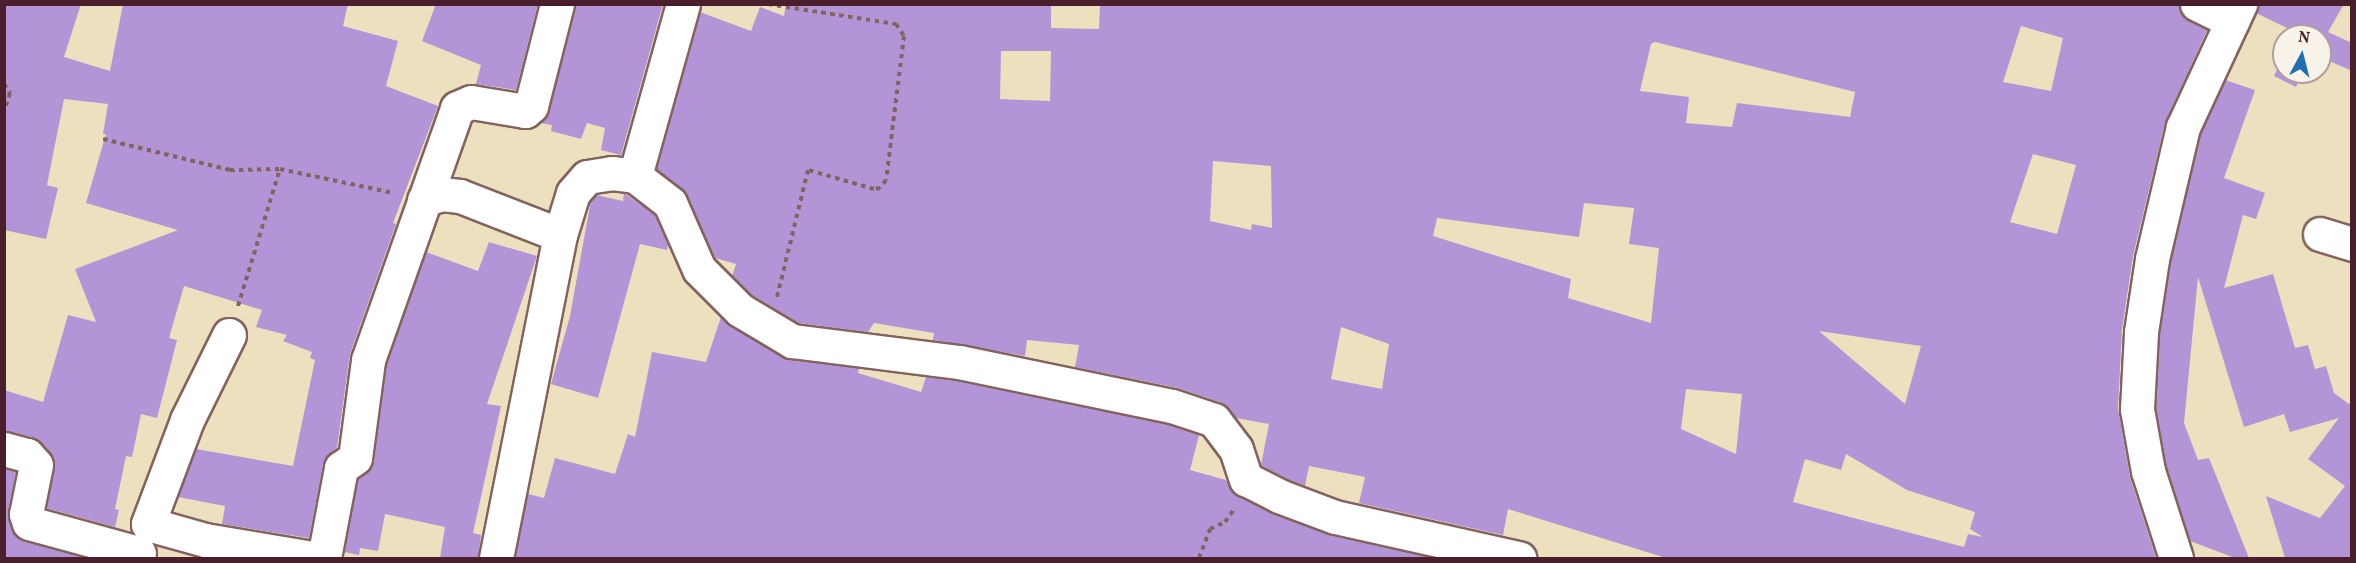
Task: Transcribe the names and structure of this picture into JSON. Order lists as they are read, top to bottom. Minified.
{"north":"top"}
